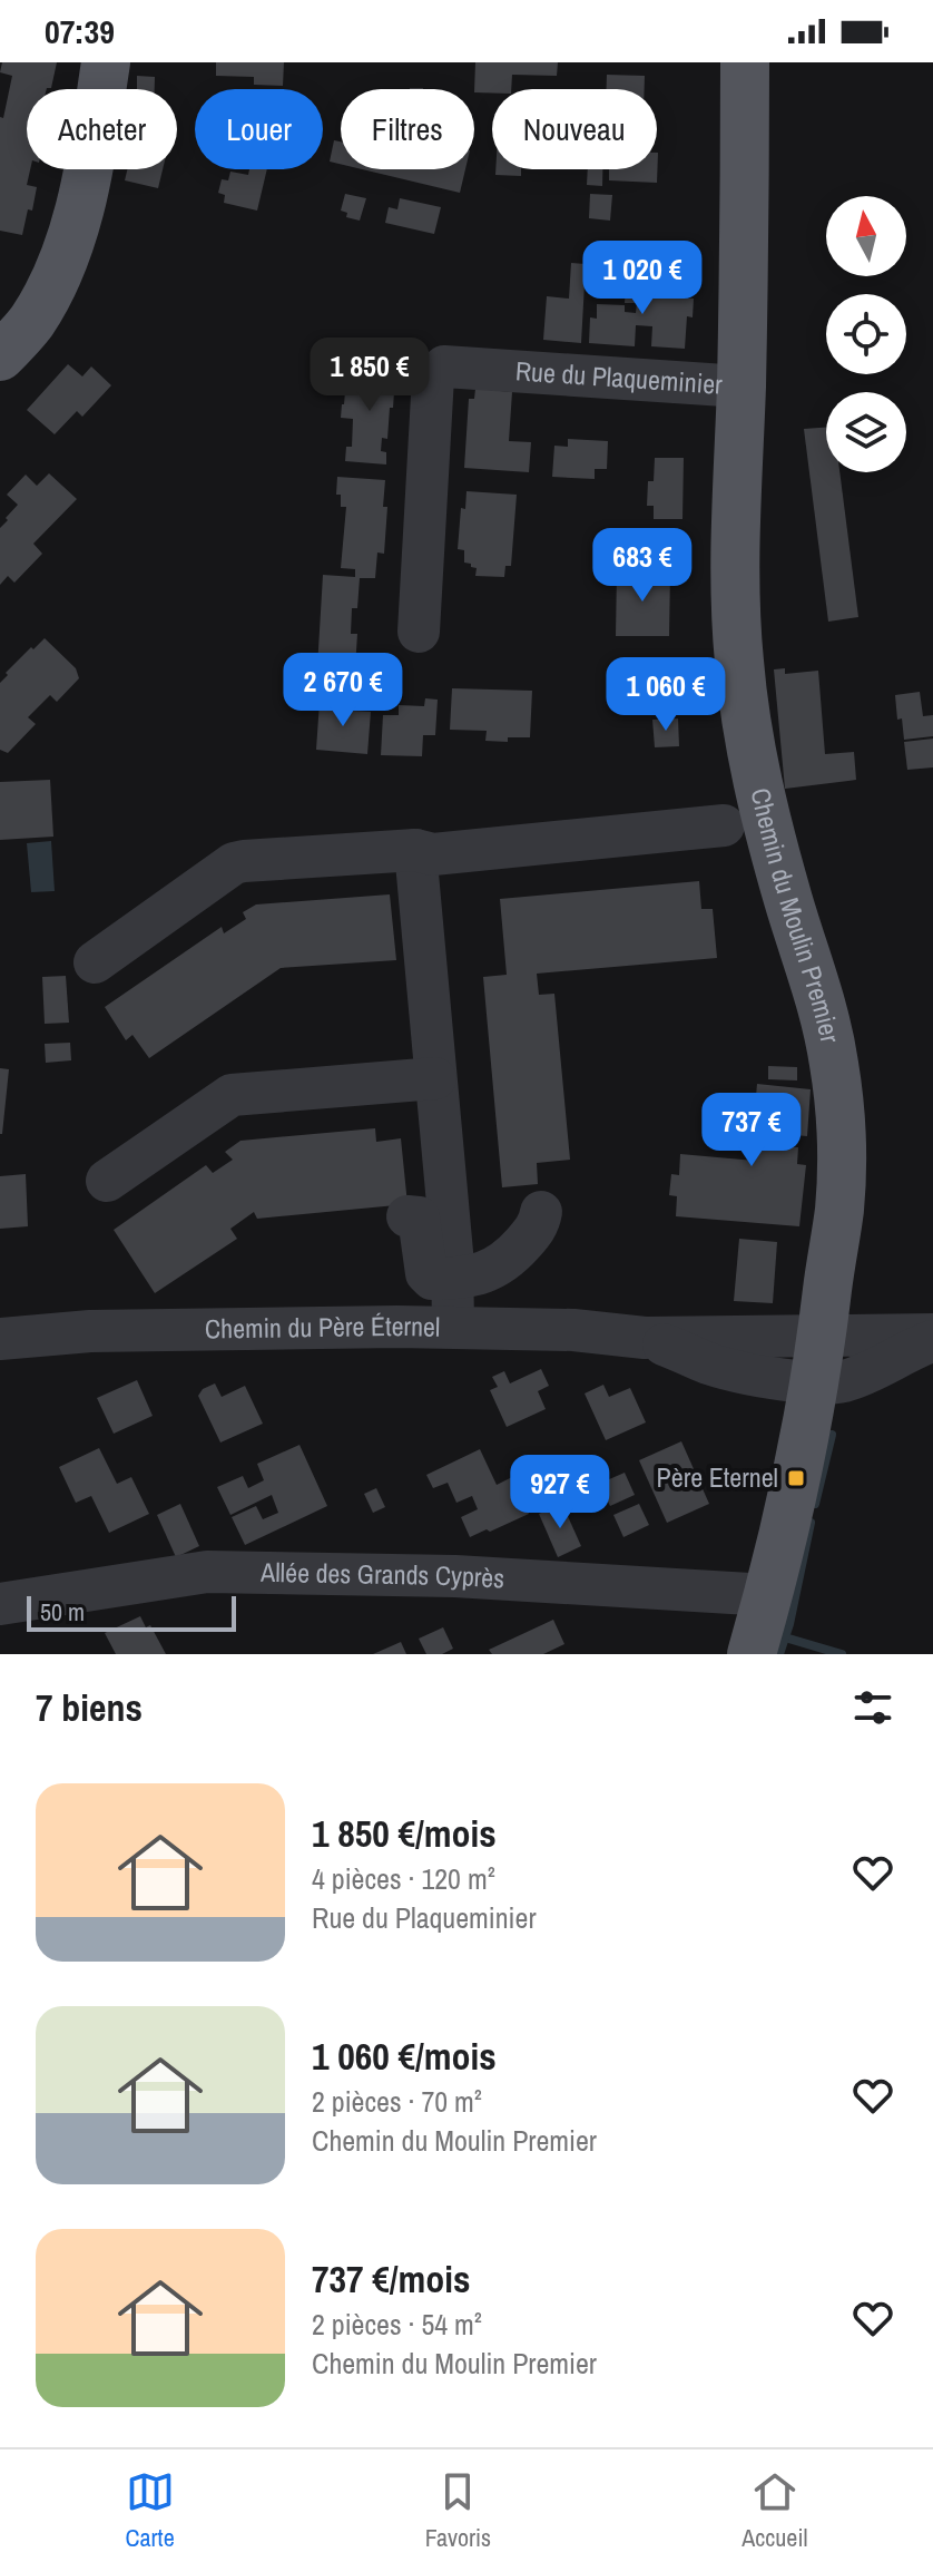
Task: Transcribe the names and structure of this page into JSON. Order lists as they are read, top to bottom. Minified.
{"streets":{"main road":["Chemin du Moulin Premier"],"street":["Rue du Plaqueminier","Chemin du Père Éternel","Allée des Grands Cyprès"]},"crossings":[["Rue du Plaqueminier","Chemin du Moulin Premier"],["Chemin du Moulin Premier","Chemin du Père Éternel"],["Chemin du Moulin Premier","Allée des Grands Cyprès"]],"places":{"transit":["Père Eternel"]},"scale_bar":"50 m","north":"top","page":{"status":"07:39","chip":["Acheter","Louer","Filtres","Nouveau"],"price":["1 020 €","1 850 €","683 €","2 670 €","1 060 €","737 €","927 €"],"scale":"50 m","heading":"7 biens","list":[{"name":"1 850 €/mois","note":"4 pièces · 120 m² · Rue du Plaqueminier"},{"name":"1 060 €/mois","note":"2 pièces · 70 m² · Chemin du Moulin Premier"},{"name":"737 €/mois","note":"2 pièces · 54 m² · Chemin du Moulin Premier"}],"tabs":["Carte","Favoris","Accueil"]}}
